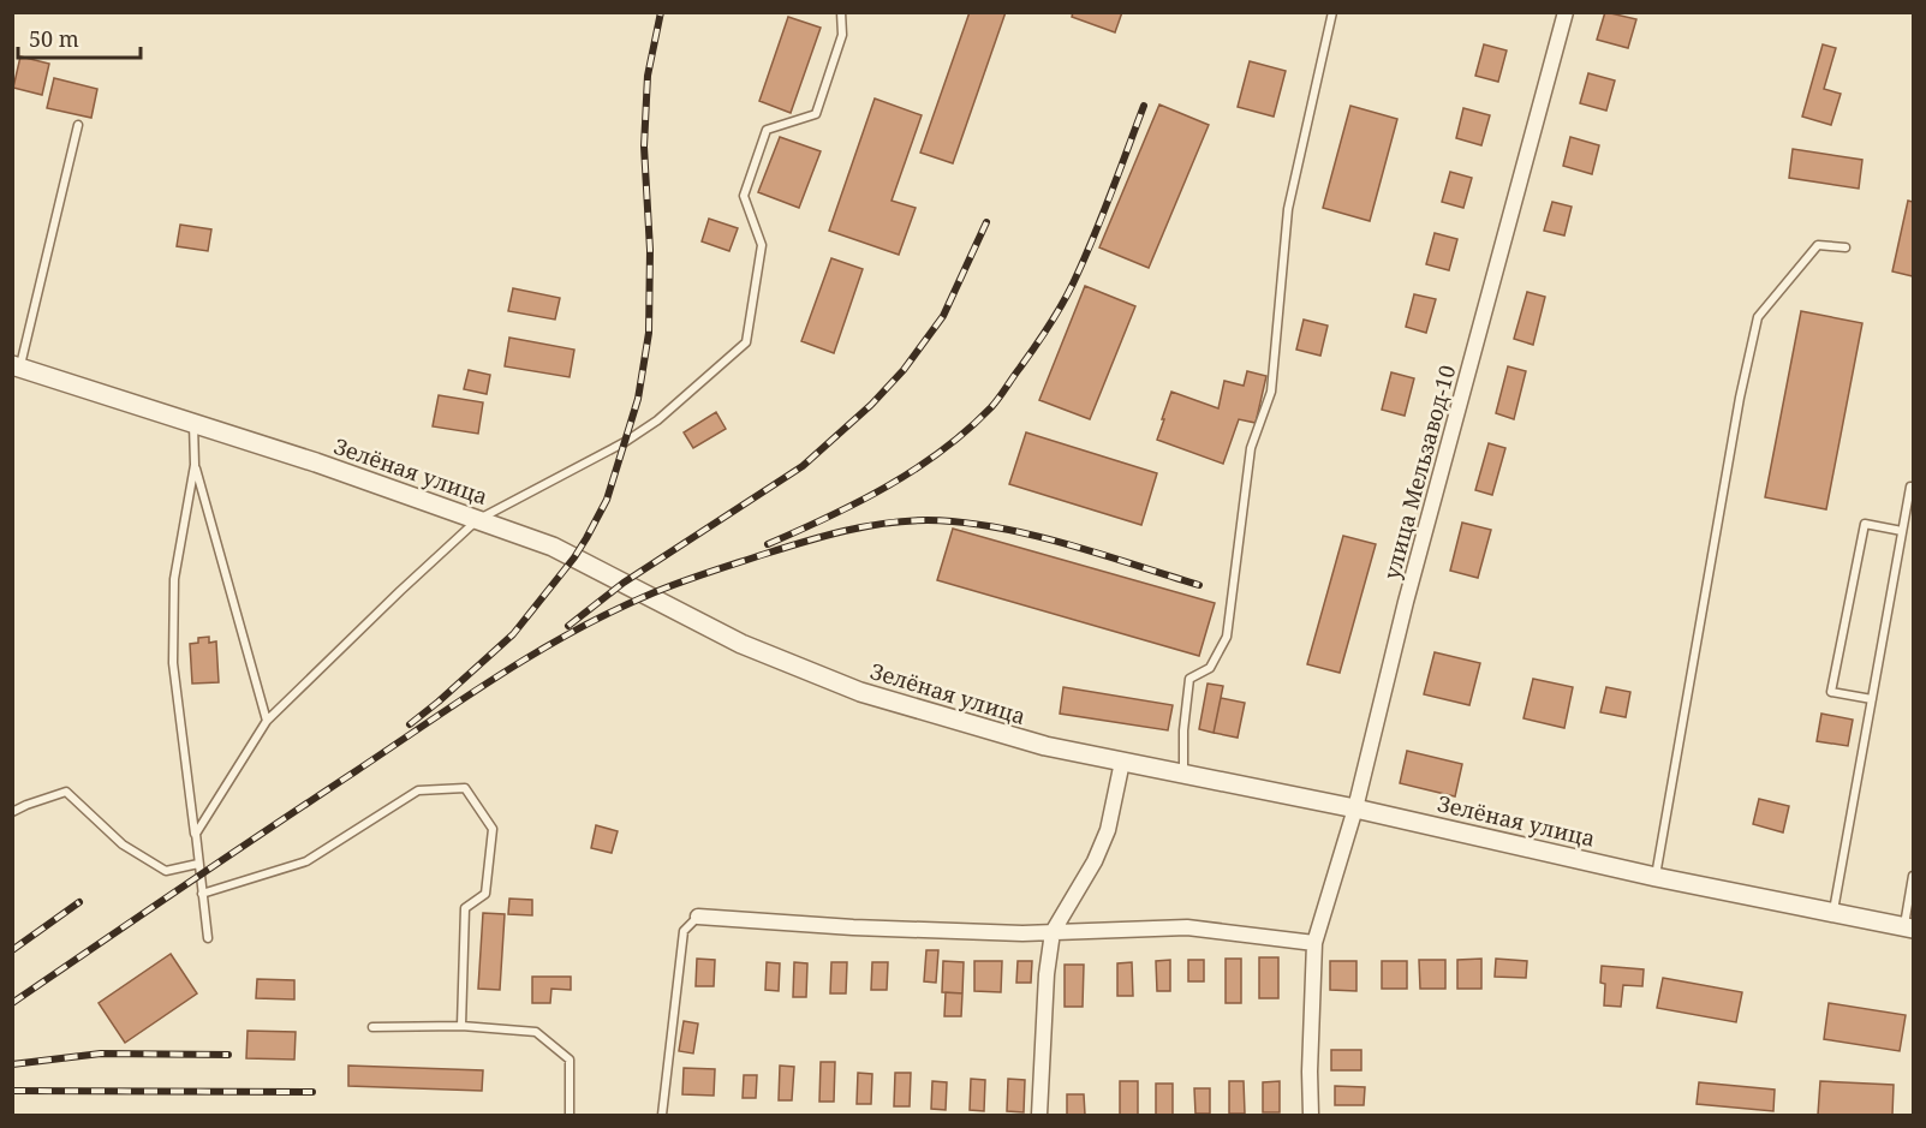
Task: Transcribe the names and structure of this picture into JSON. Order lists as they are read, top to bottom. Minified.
{"streets":{"street":["Зелёная улица","улица Мельзавод-10"]},"crossings":[["Зелёная улица","улица Мельзавод-10"]],"scale_bar":"50 m"}
